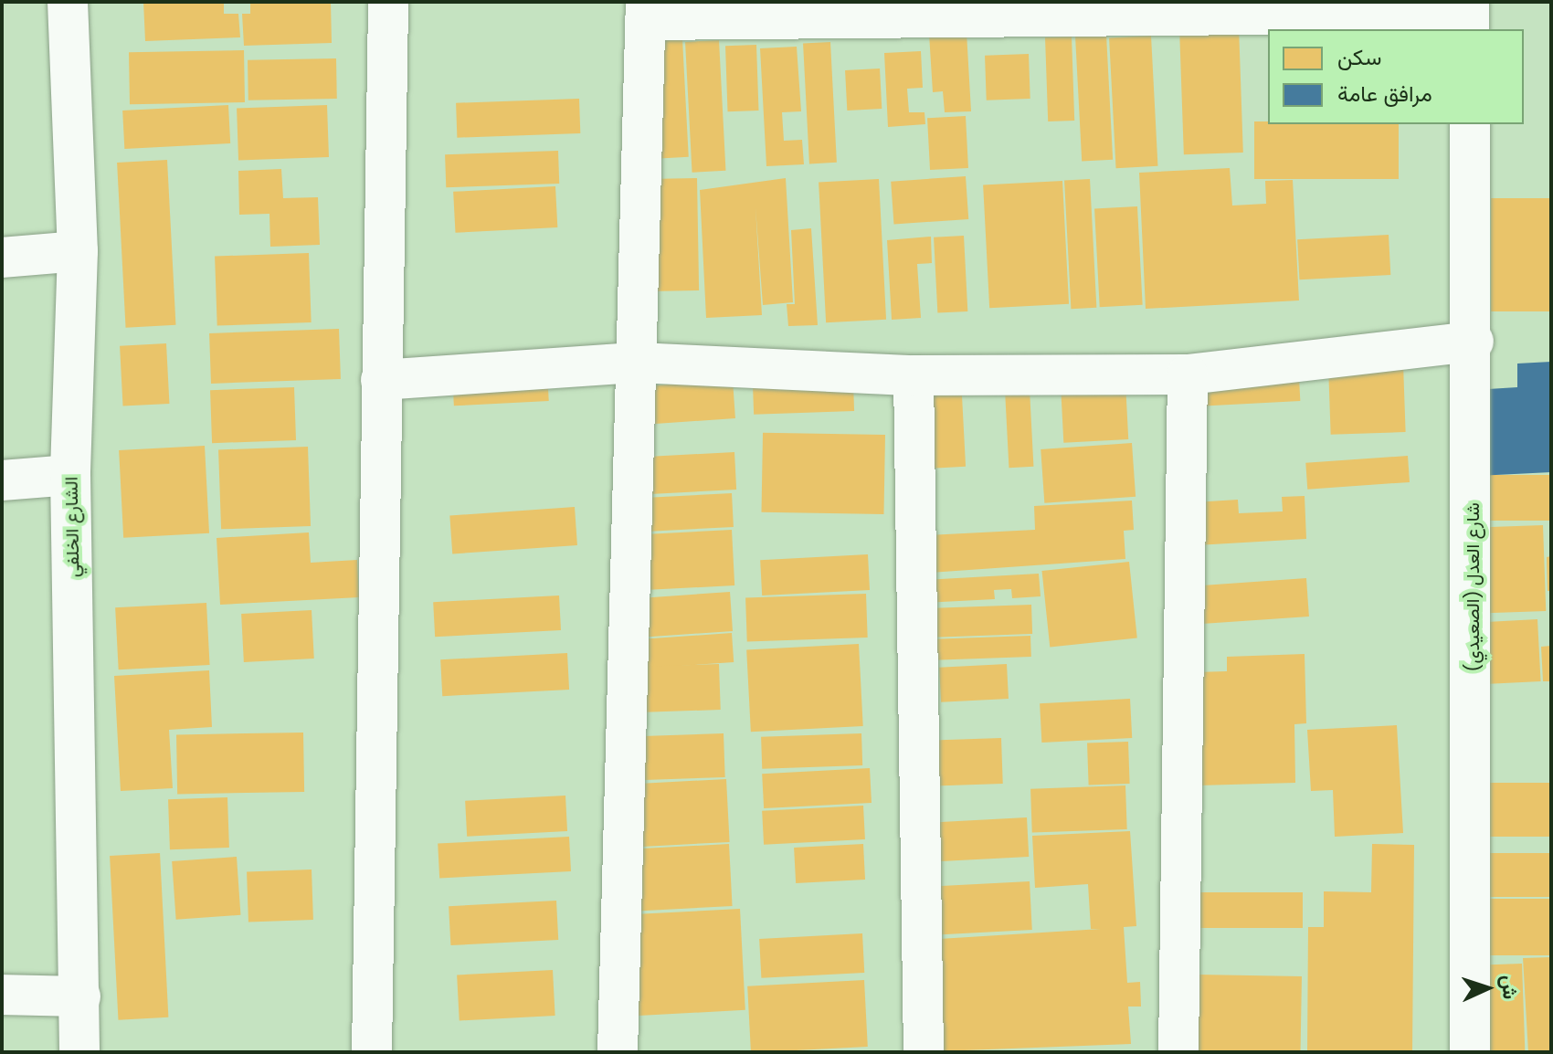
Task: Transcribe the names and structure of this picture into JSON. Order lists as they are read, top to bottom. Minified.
{"streets":{"street":["الشارع الخلفي","شارع العدل (الصعيدي)"]},"legend":["سكن","مرافق عامة"],"north":"right"}
